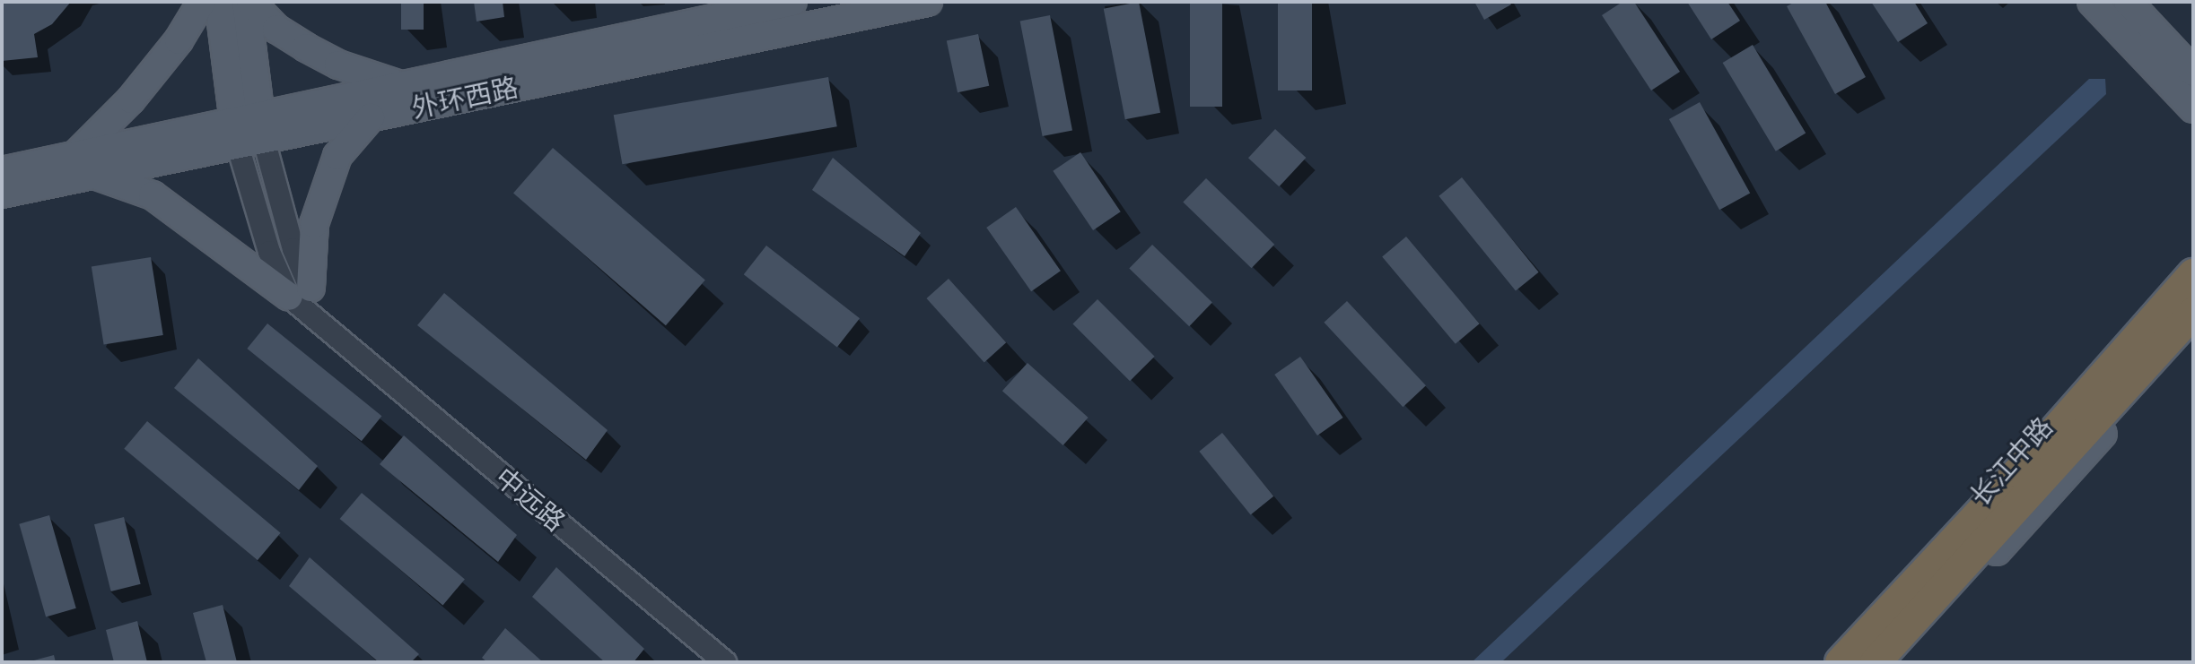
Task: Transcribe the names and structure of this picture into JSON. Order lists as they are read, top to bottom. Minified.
{"streets":{"highway":["长江中路"],"main road":["外环西路"],"street":["中远路"]},"crossings":[["外环西路","中远路"]]}
